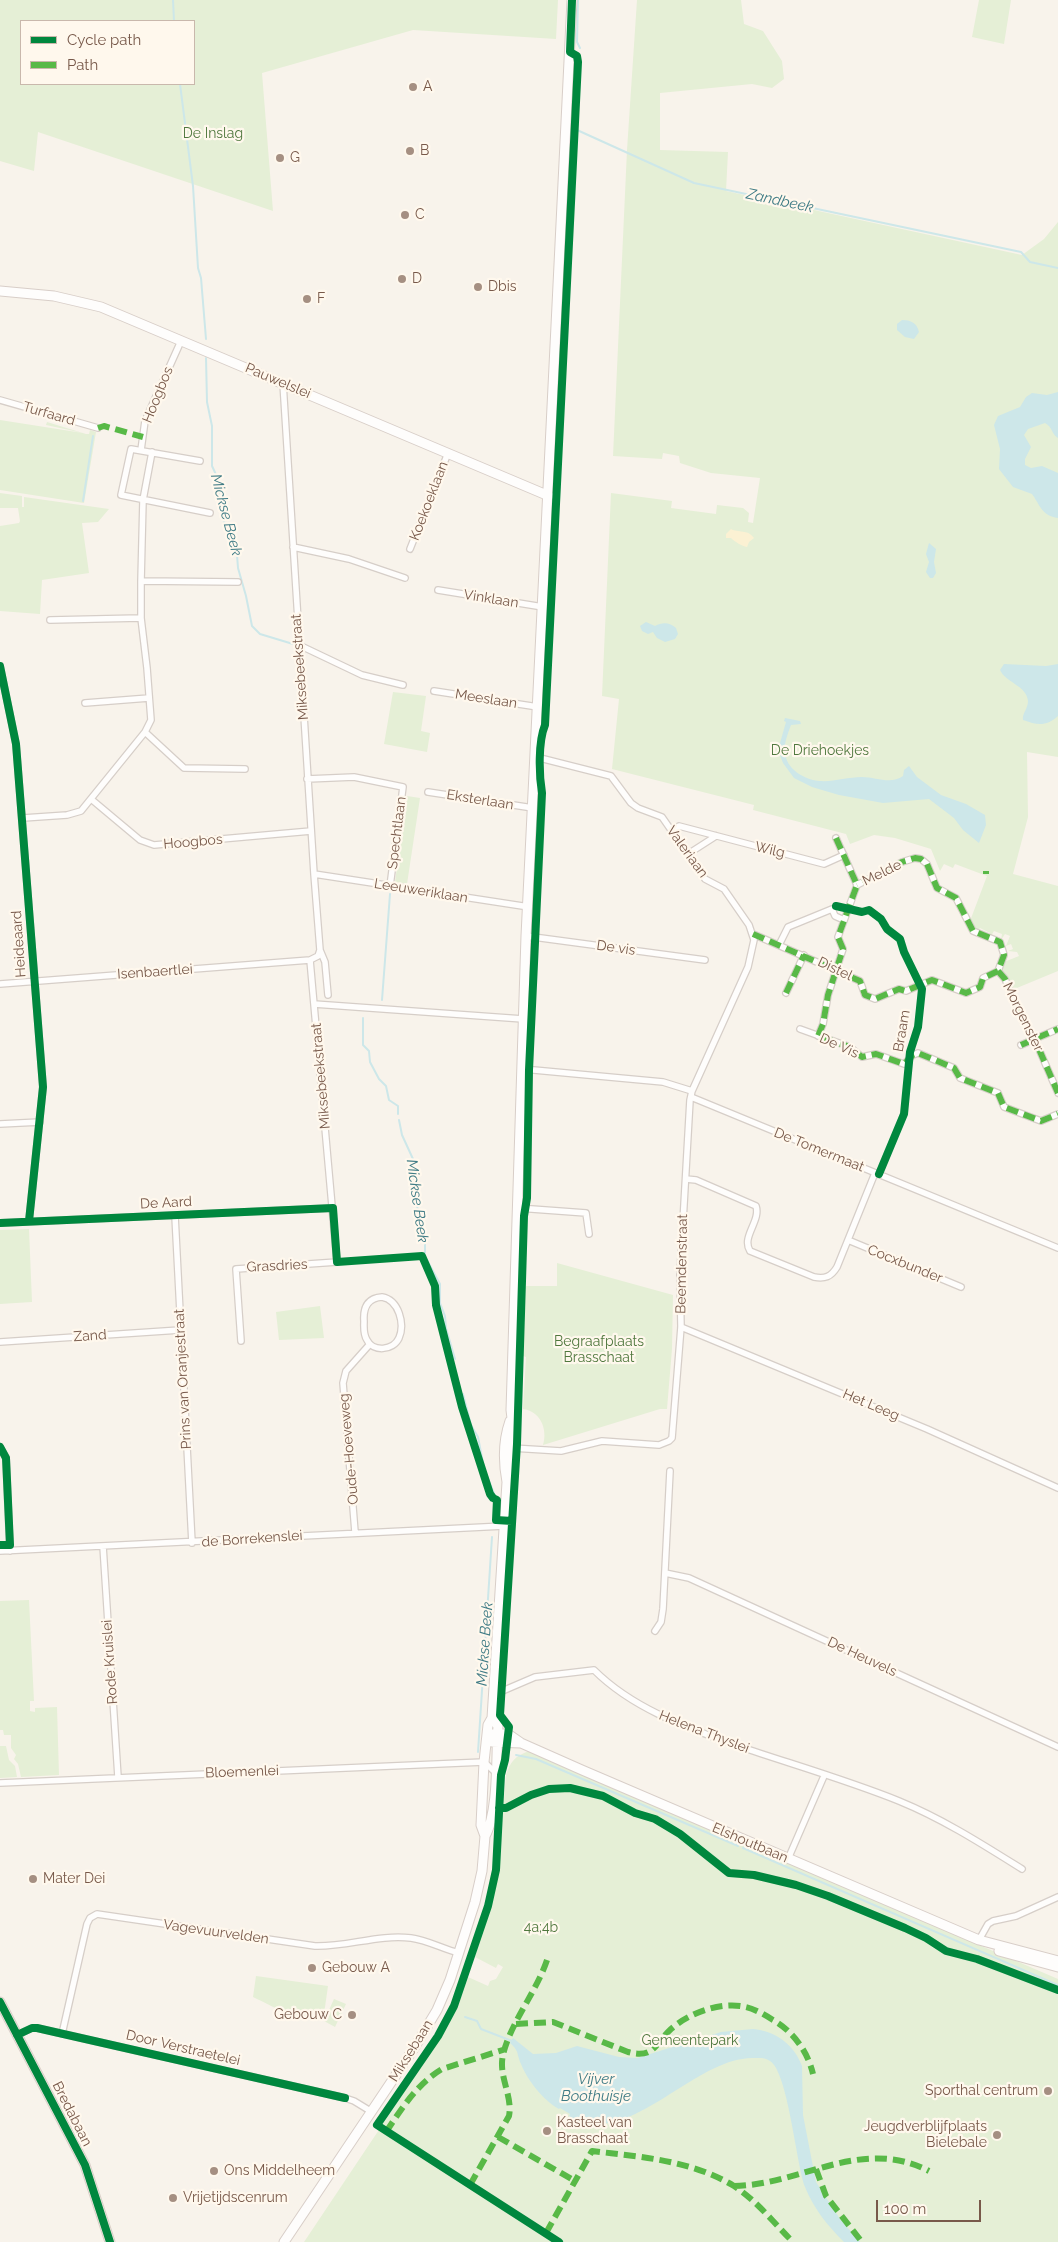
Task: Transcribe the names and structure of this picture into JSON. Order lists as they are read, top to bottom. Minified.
{"streets":{"main road":["Bredabaan"],"street":["Pauwelslei","Hoogbos","Turfaard","Koekoeklaan","Vinklaan","Miksebeekstraat","Meeslaan","Eksterlaan","Spechtlaan","Wilg","Valeriaan","Melde","Leeuweriklaan","Heideaard","De vis","Distel","Isenbaertlei","Morgenster","De Vis","De Tomermaat","De Aard","Beemdenstraat","Cocxbunder","Grasdries","Zand","Prins van Oranjestraat","Het Leeg","Oude-Hoeveweg","de Borrekenslei","De Heuvels","Rode Kruislei","Helena Thyslei","Bloemenlei","Elshoutbaan","Vagevuurvelden","Door Verstraetelei","Miksebaan"],"cycle path":["Braam"]},"crossings":[["Pauwelslei","Hoogbos"],["Pauwelslei","Koekoeklaan"],["Pauwelslei","Miksebeekstraat"],["Pauwelslei","Miksebaan"],["Hoogbos","Miksebeekstraat"],["Vinklaan","Miksebaan"],["Miksebeekstraat","Spechtlaan"],["Miksebeekstraat","Leeuweriklaan"],["Miksebeekstraat","Isenbaertlei"],["Miksebeekstraat","De Aard"],["Miksebeekstraat","Grasdries"],["Meeslaan","Miksebaan"],["Eksterlaan","Miksebaan"],["Spechtlaan","Leeuweriklaan"],["Wilg","Valeriaan"],["Valeriaan","Distel"],["Valeriaan","Miksebaan"],["Melde","Distel"],["Leeuweriklaan","Miksebaan"],["Heideaard","Isenbaertlei"],["Heideaard","De Aard"],["De vis","Miksebaan"],["Distel","Morgenster"],["De Tomermaat","Beemdenstraat"],["De Aard","Grasdries"],["De Aard","Prins van Oranjestraat"],["Beemdenstraat","Het Leeg"],["Beemdenstraat","Miksebaan"],["Zand","Prins van Oranjestraat"],["Prins van Oranjestraat","de Borrekenslei"],["Oude-Hoeveweg","de Borrekenslei"],["de Borrekenslei","Rode Kruislei"],["de Borrekenslei","Miksebaan"],["Rode Kruislei","Bloemenlei"],["Helena Thyslei","Miksebaan"],["Bloemenlei","Miksebaan"],["Elshoutbaan","Miksebaan"],["Vagevuurvelden","Door Verstraetelei"],["Vagevuurvelden","Miksebaan"],["Door Verstraetelei","Miksebaan"],["Door Verstraetelei","Bredabaan"]],"water":["Zandbeek","Mickse Beek","Vijver Boothuisje"],"parks":["De Inslag","De Driehoekjes","Begraafplaats Brasschaat","4a;4b","Gemeentepark"],"places":["A","B","G","C","D","Dbis","F","Mater Dei","Gebouw A","Gebouw C","Sporthal centrum","Kasteel van Brasschaat","Jeugdverblijfplaats Bielebale","Ons Middelheem","Vrijetijdscenrum"],"legend":["Cycle path","Path"],"scale_bar":"100 m"}
